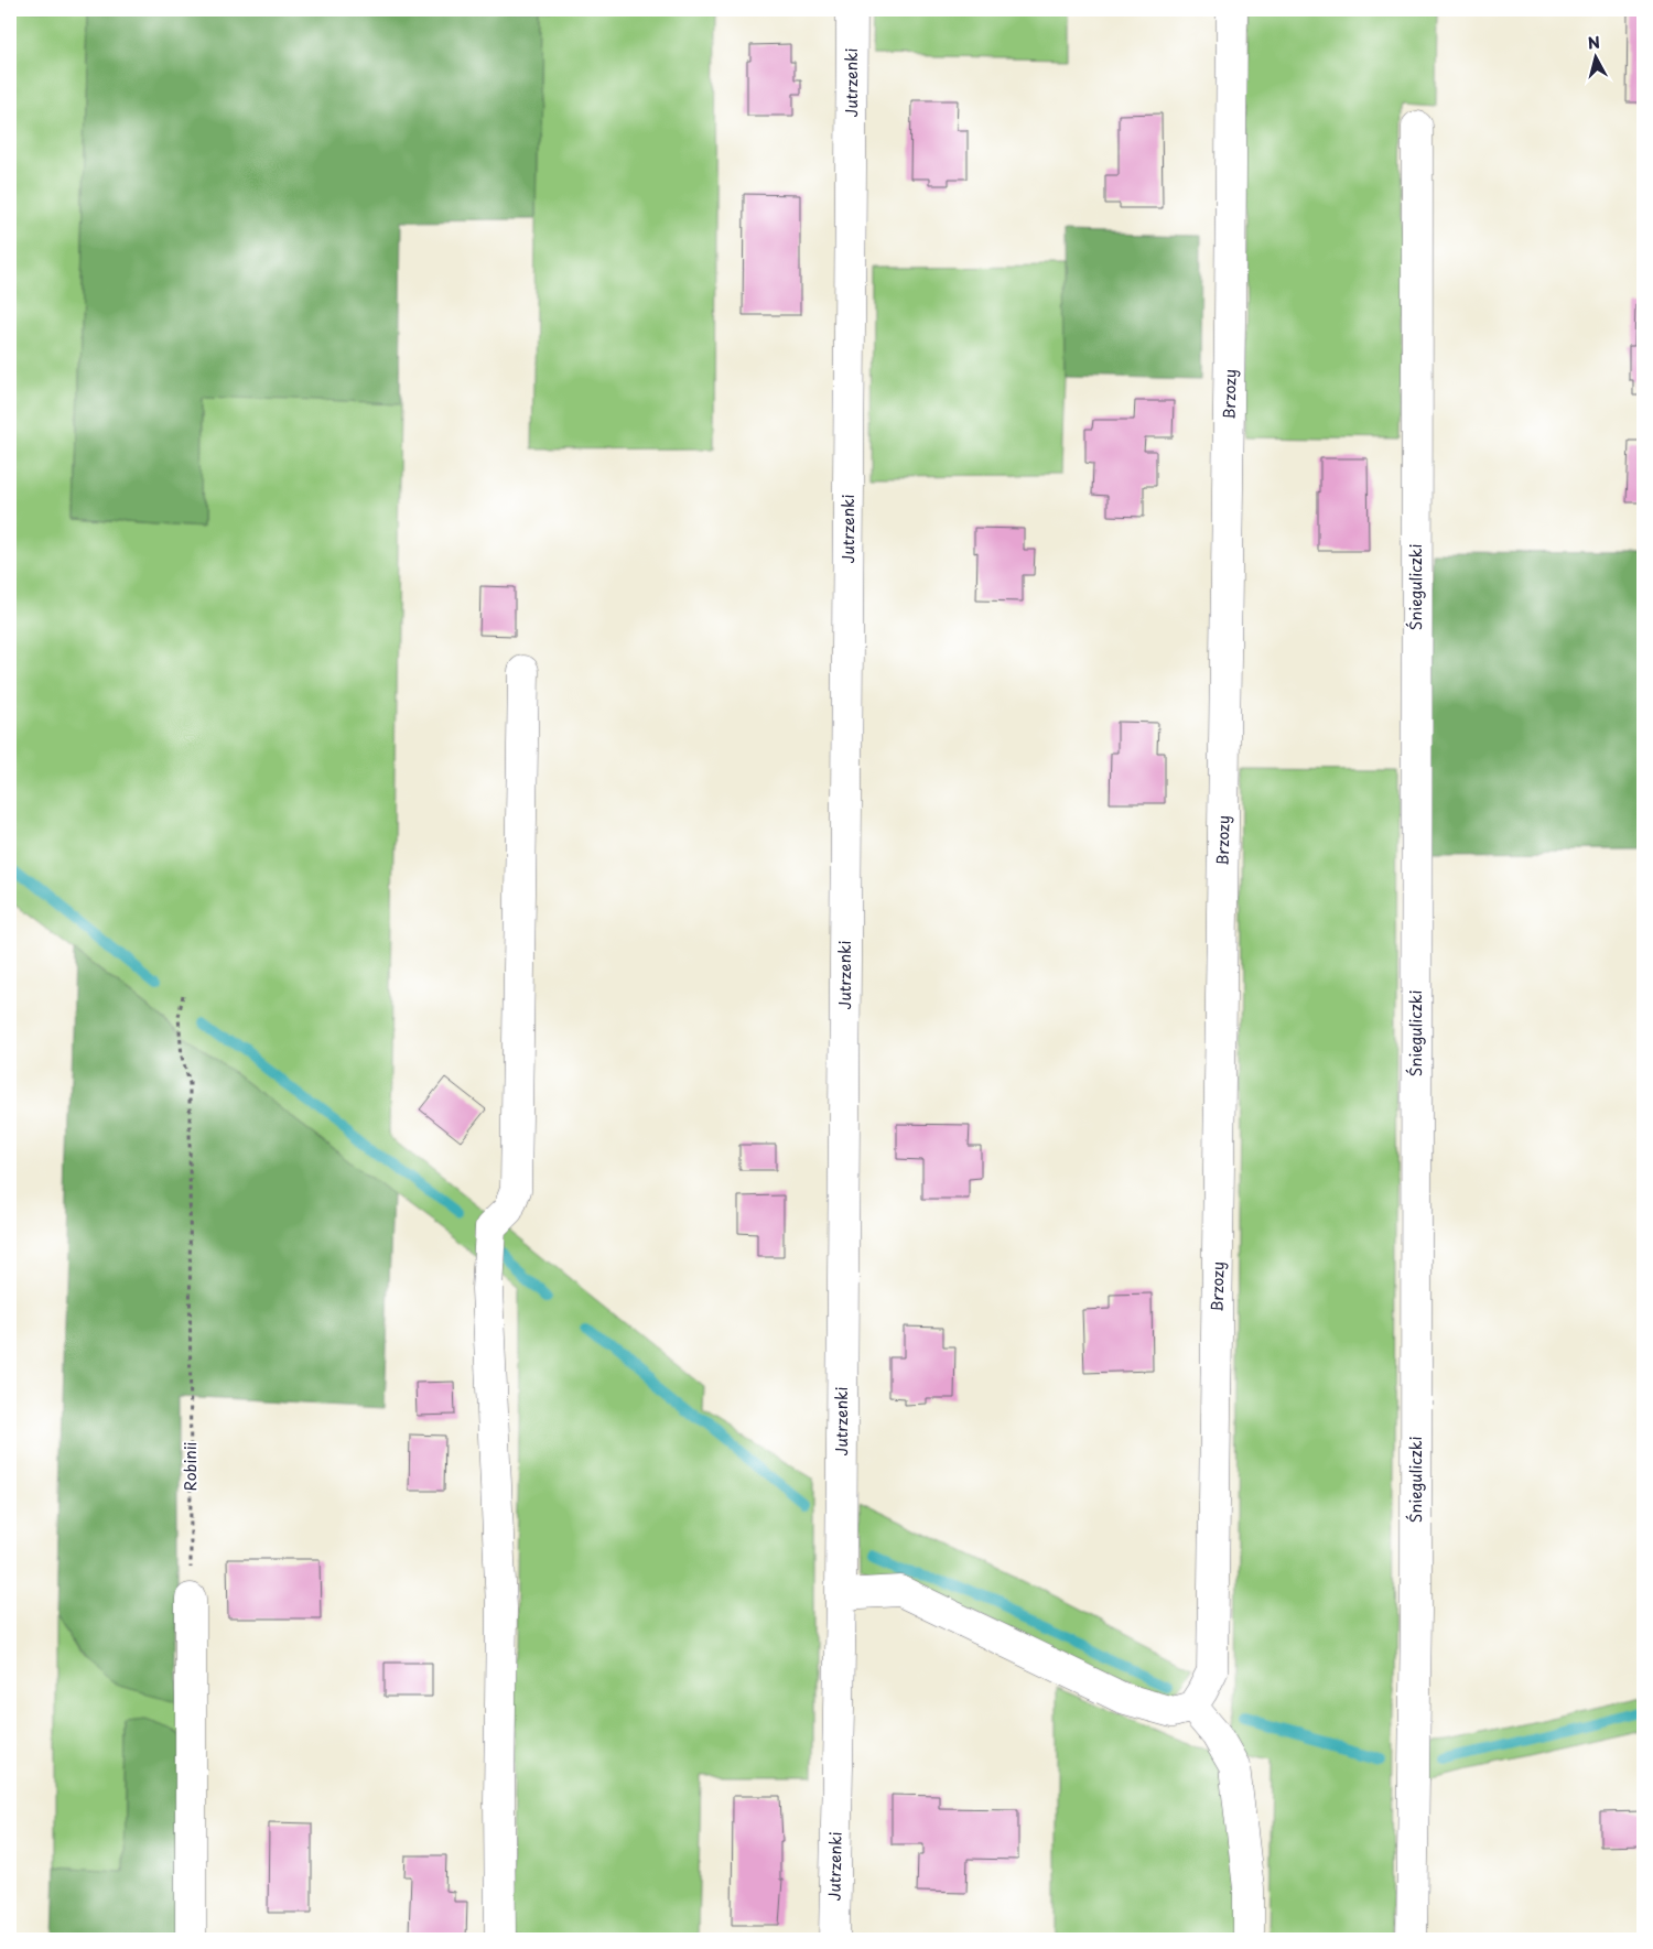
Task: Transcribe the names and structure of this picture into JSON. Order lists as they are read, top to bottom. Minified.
{"streets":{"street":["Jutrzenki","Brzozy","Śnieguliczki"],"path":["Robinii"]},"north":"top"}
